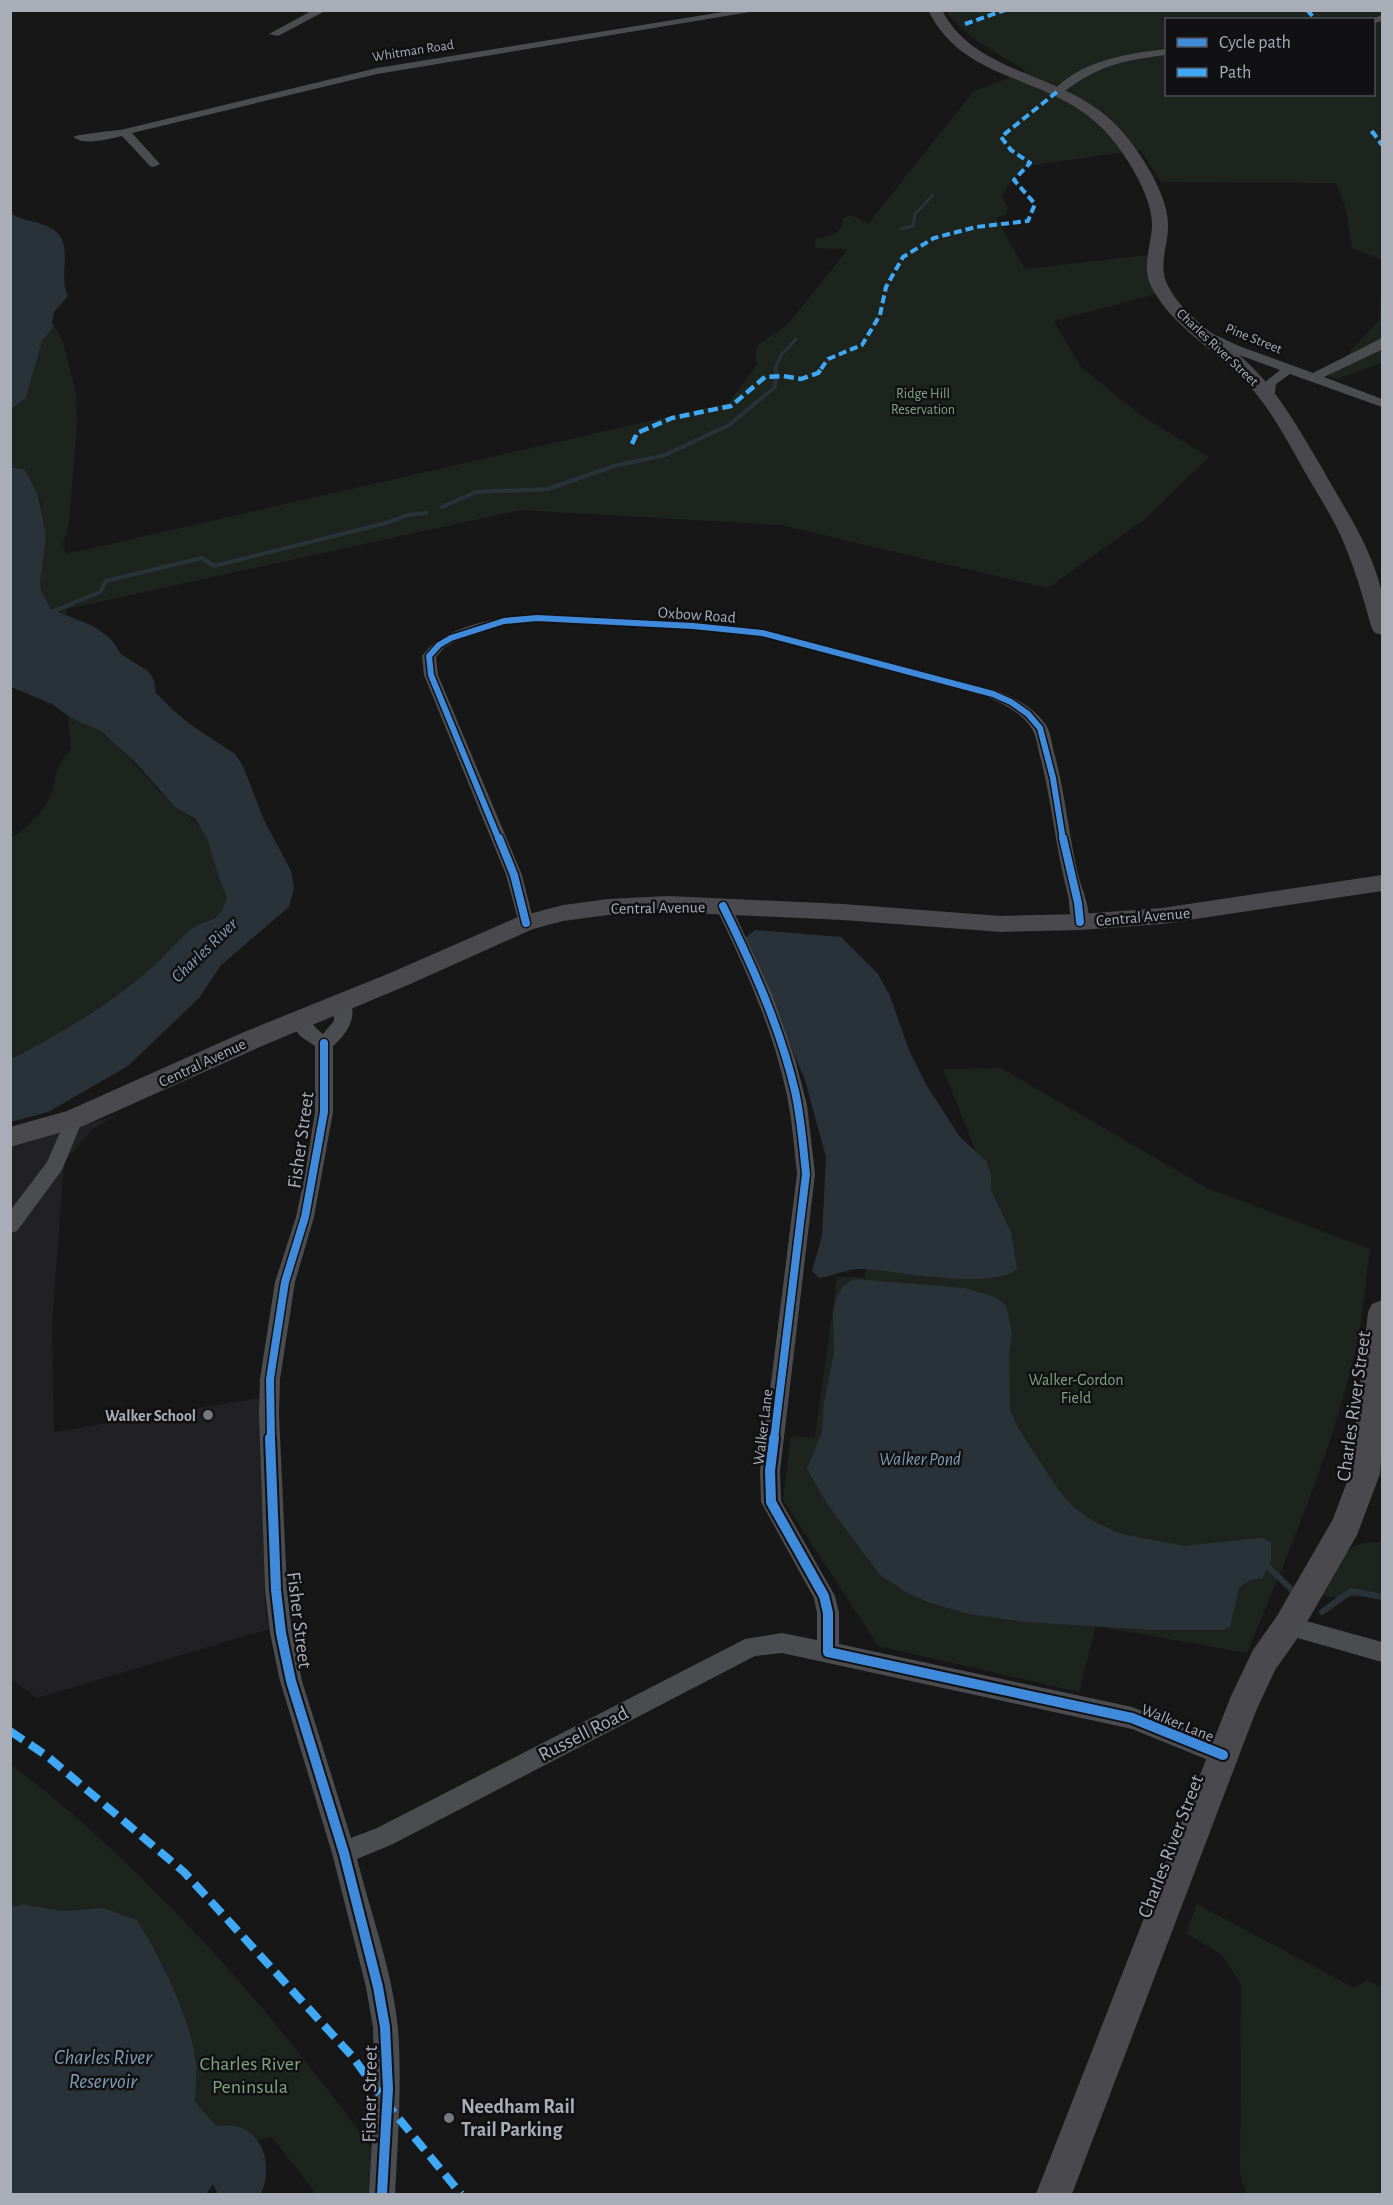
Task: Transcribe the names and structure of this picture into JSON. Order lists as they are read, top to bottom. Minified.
{"streets":{"street":["Whitman Road","Pine Street","Charles River Street","Oxbow Road","Central Avenue","Fisher Street","Walker Lane","Russell Road"]},"crossings":[["Pine Street","Charles River Street"],["Charles River Street","Walker Lane"],["Oxbow Road","Central Avenue"],["Central Avenue","Walker Lane"],["Fisher Street","Russell Road"],["Walker Lane","Russell Road"]],"water":["Charles River","Walker Pond","Charles River Reservoir"],"parks":["Ridge Hill Reservation","Walker-Gordon Field","Charles River Peninsula"],"places":["Walker School","Needham Rail Trail Parking"],"legend":["Cycle path","Path"]}
